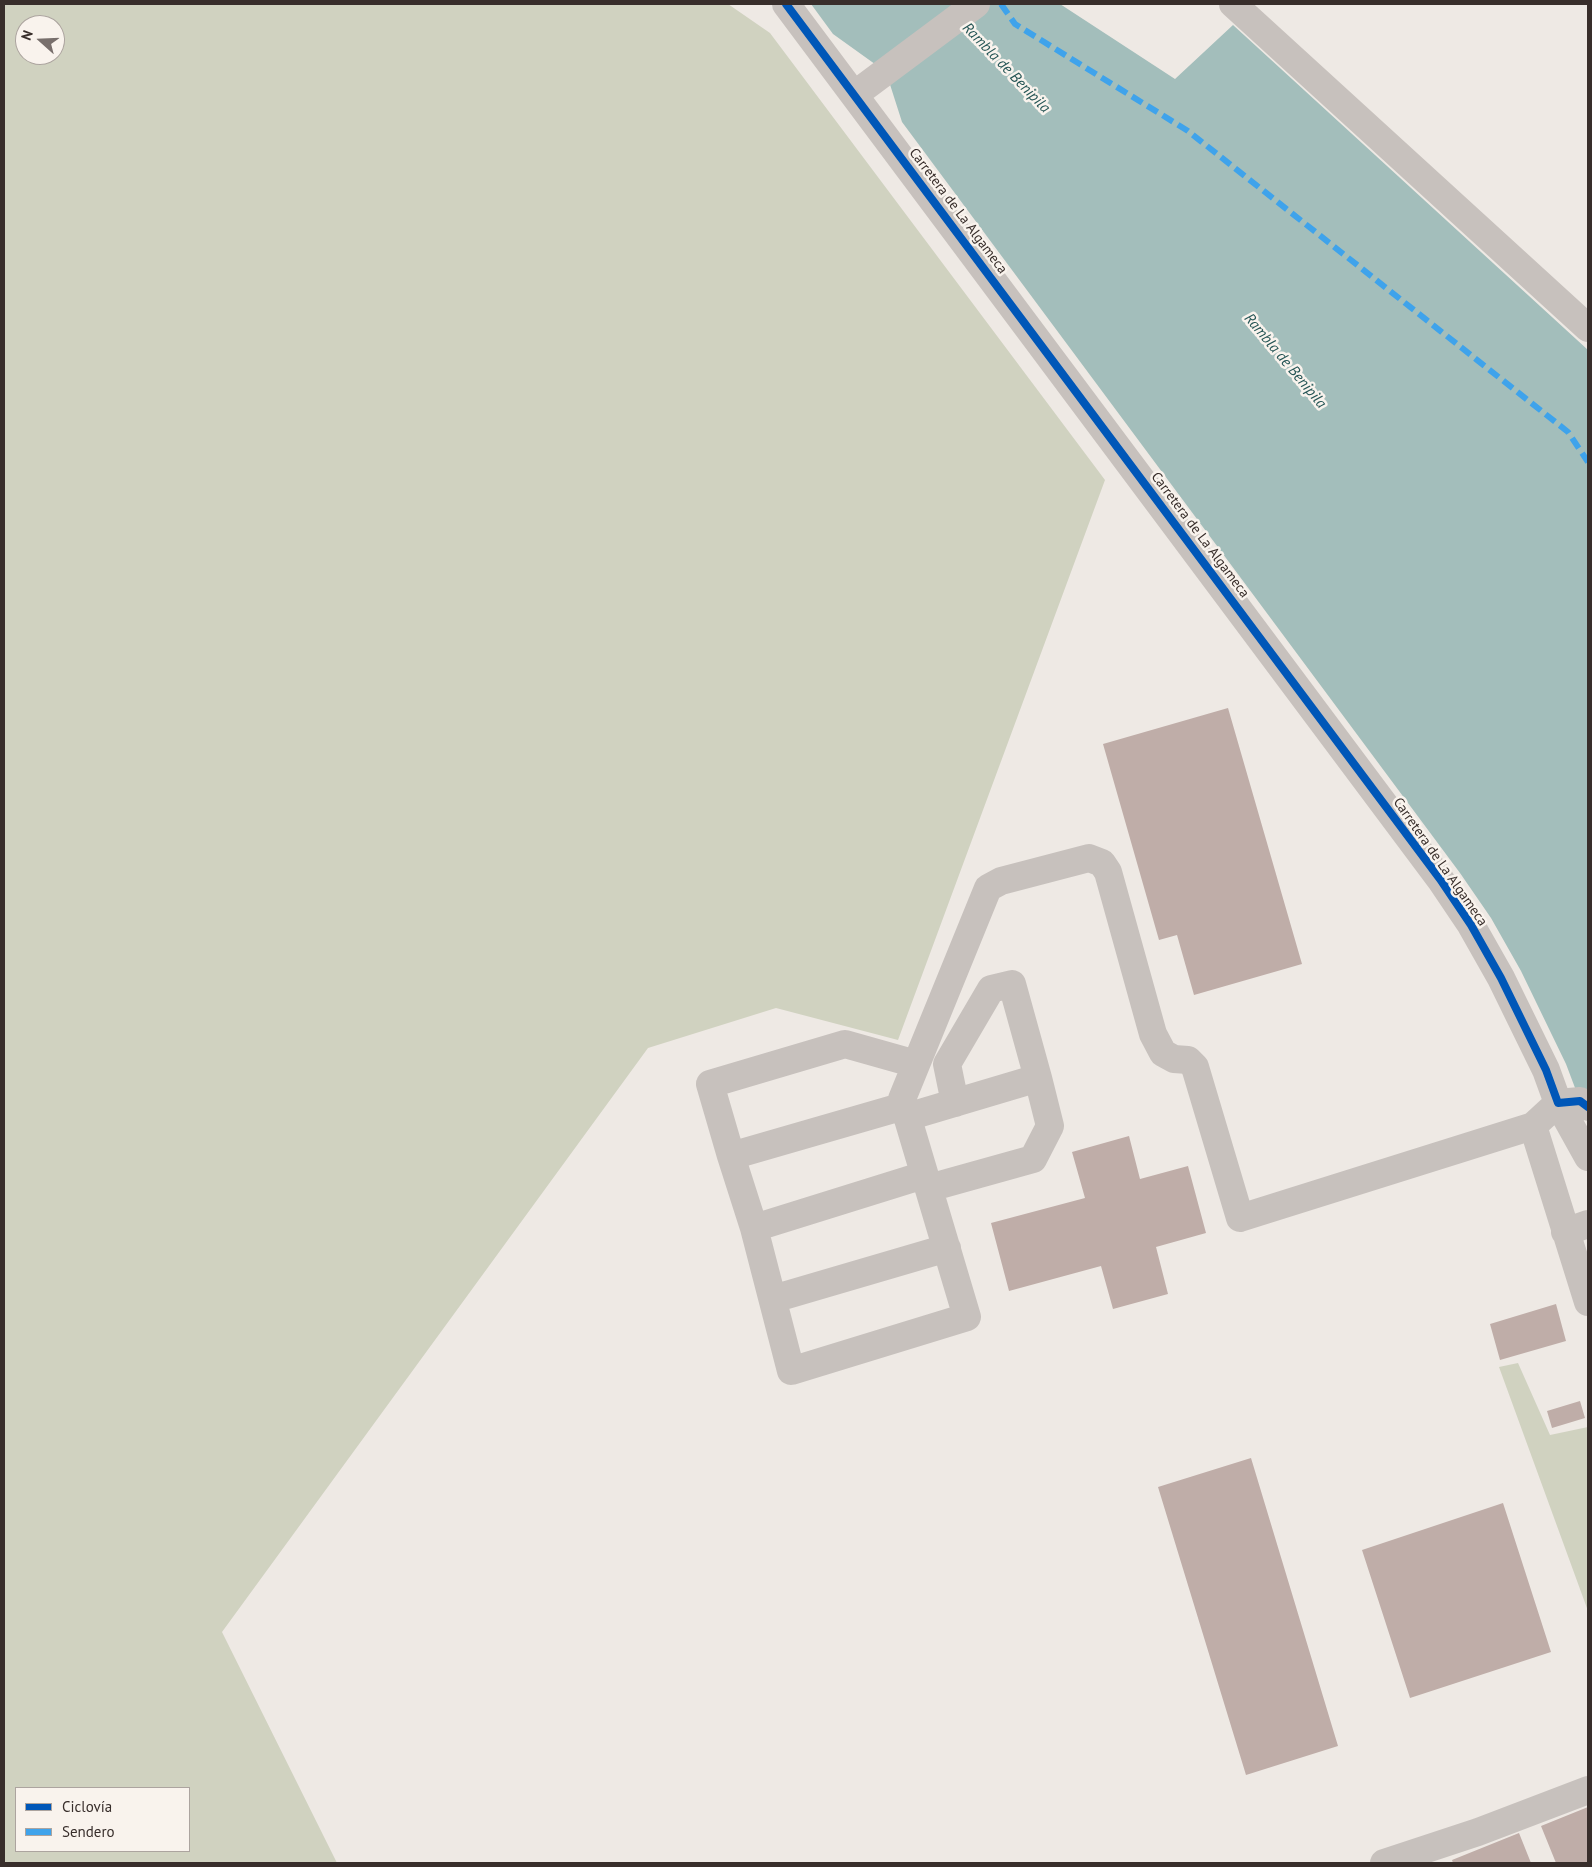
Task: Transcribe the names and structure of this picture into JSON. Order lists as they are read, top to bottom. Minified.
{"streets":{"street":["Carretera de La Algameca"]},"water":["Rambla de Benipila"],"legend":["Ciclovía","Sendero"],"north":"left"}
